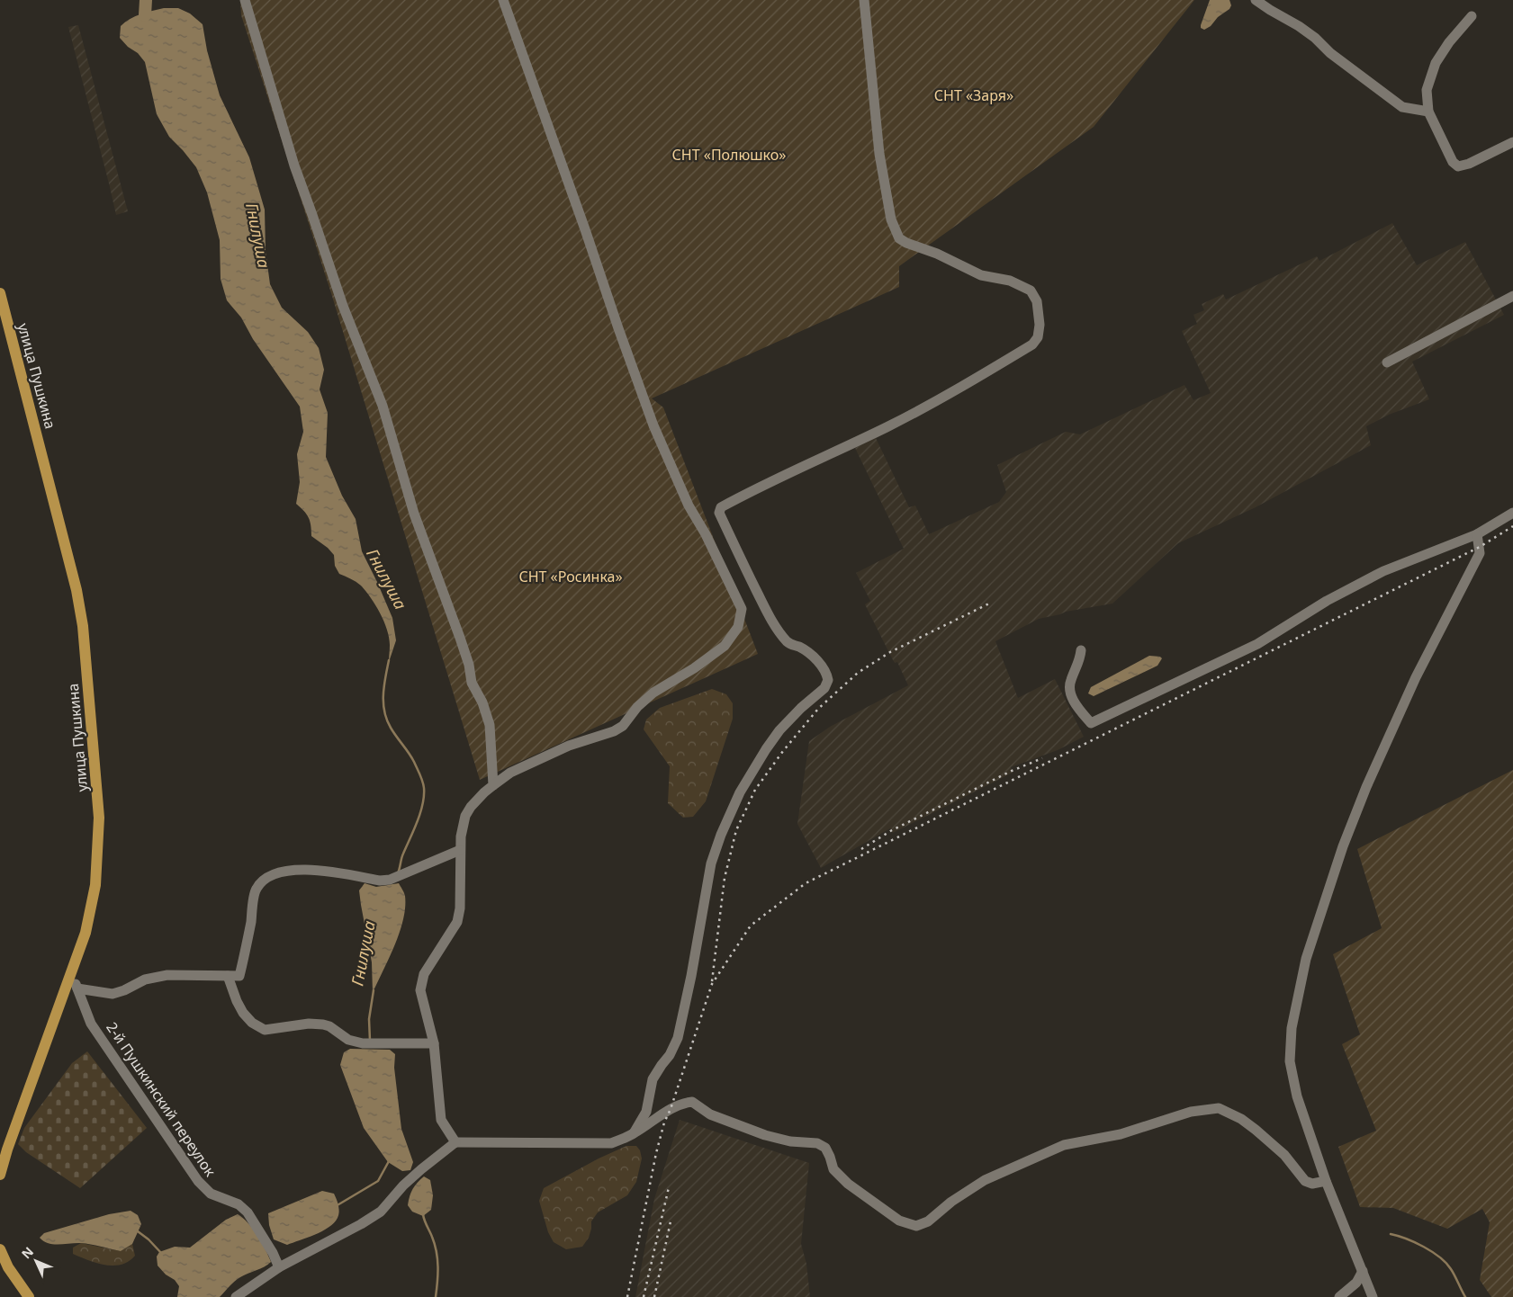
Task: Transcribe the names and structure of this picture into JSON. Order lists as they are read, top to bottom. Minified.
{"streets":{"main road":["улица Пушкина"],"street":["2-й Пушкинский переулок"]},"crossings":[["улица Пушкина","2-й Пушкинский переулок"]],"water":["Гнилуша"],"parks":["СНТ «Заря»","СНТ «Полюшко»","СНТ «Росинка»"],"north":"top left"}
